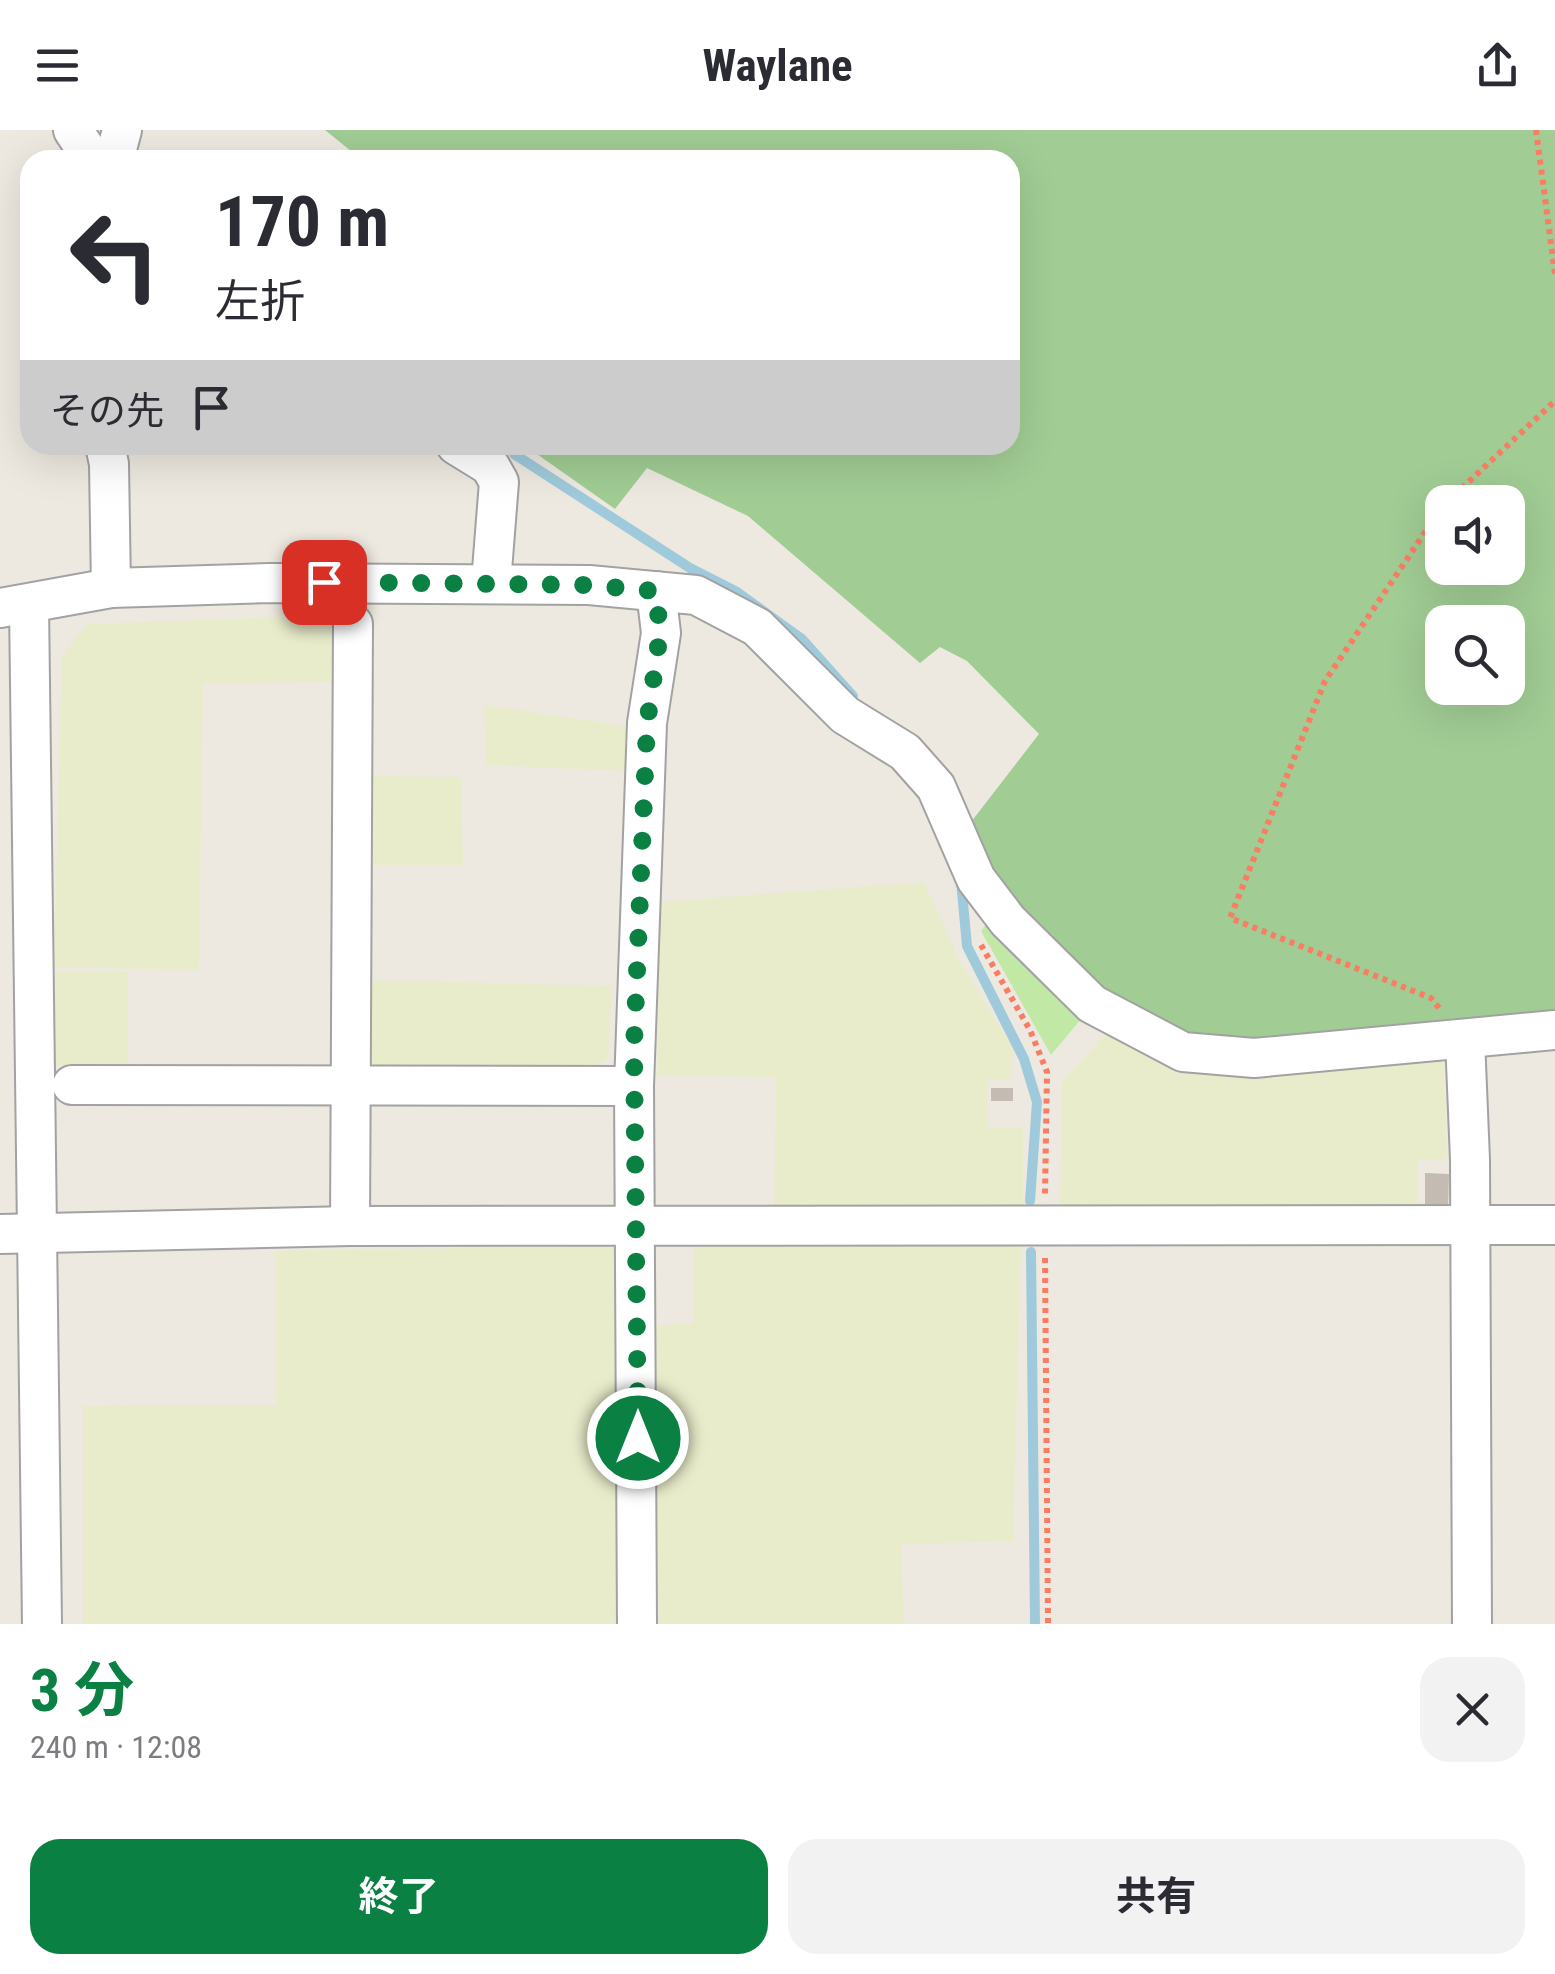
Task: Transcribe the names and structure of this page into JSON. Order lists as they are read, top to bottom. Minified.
{"page":{"header":"Waylane","turn":["170 m","左折"],"then":"その先","heading":["3 分","240 m · 12:08"],"buttons":["終了","共有"]}}
